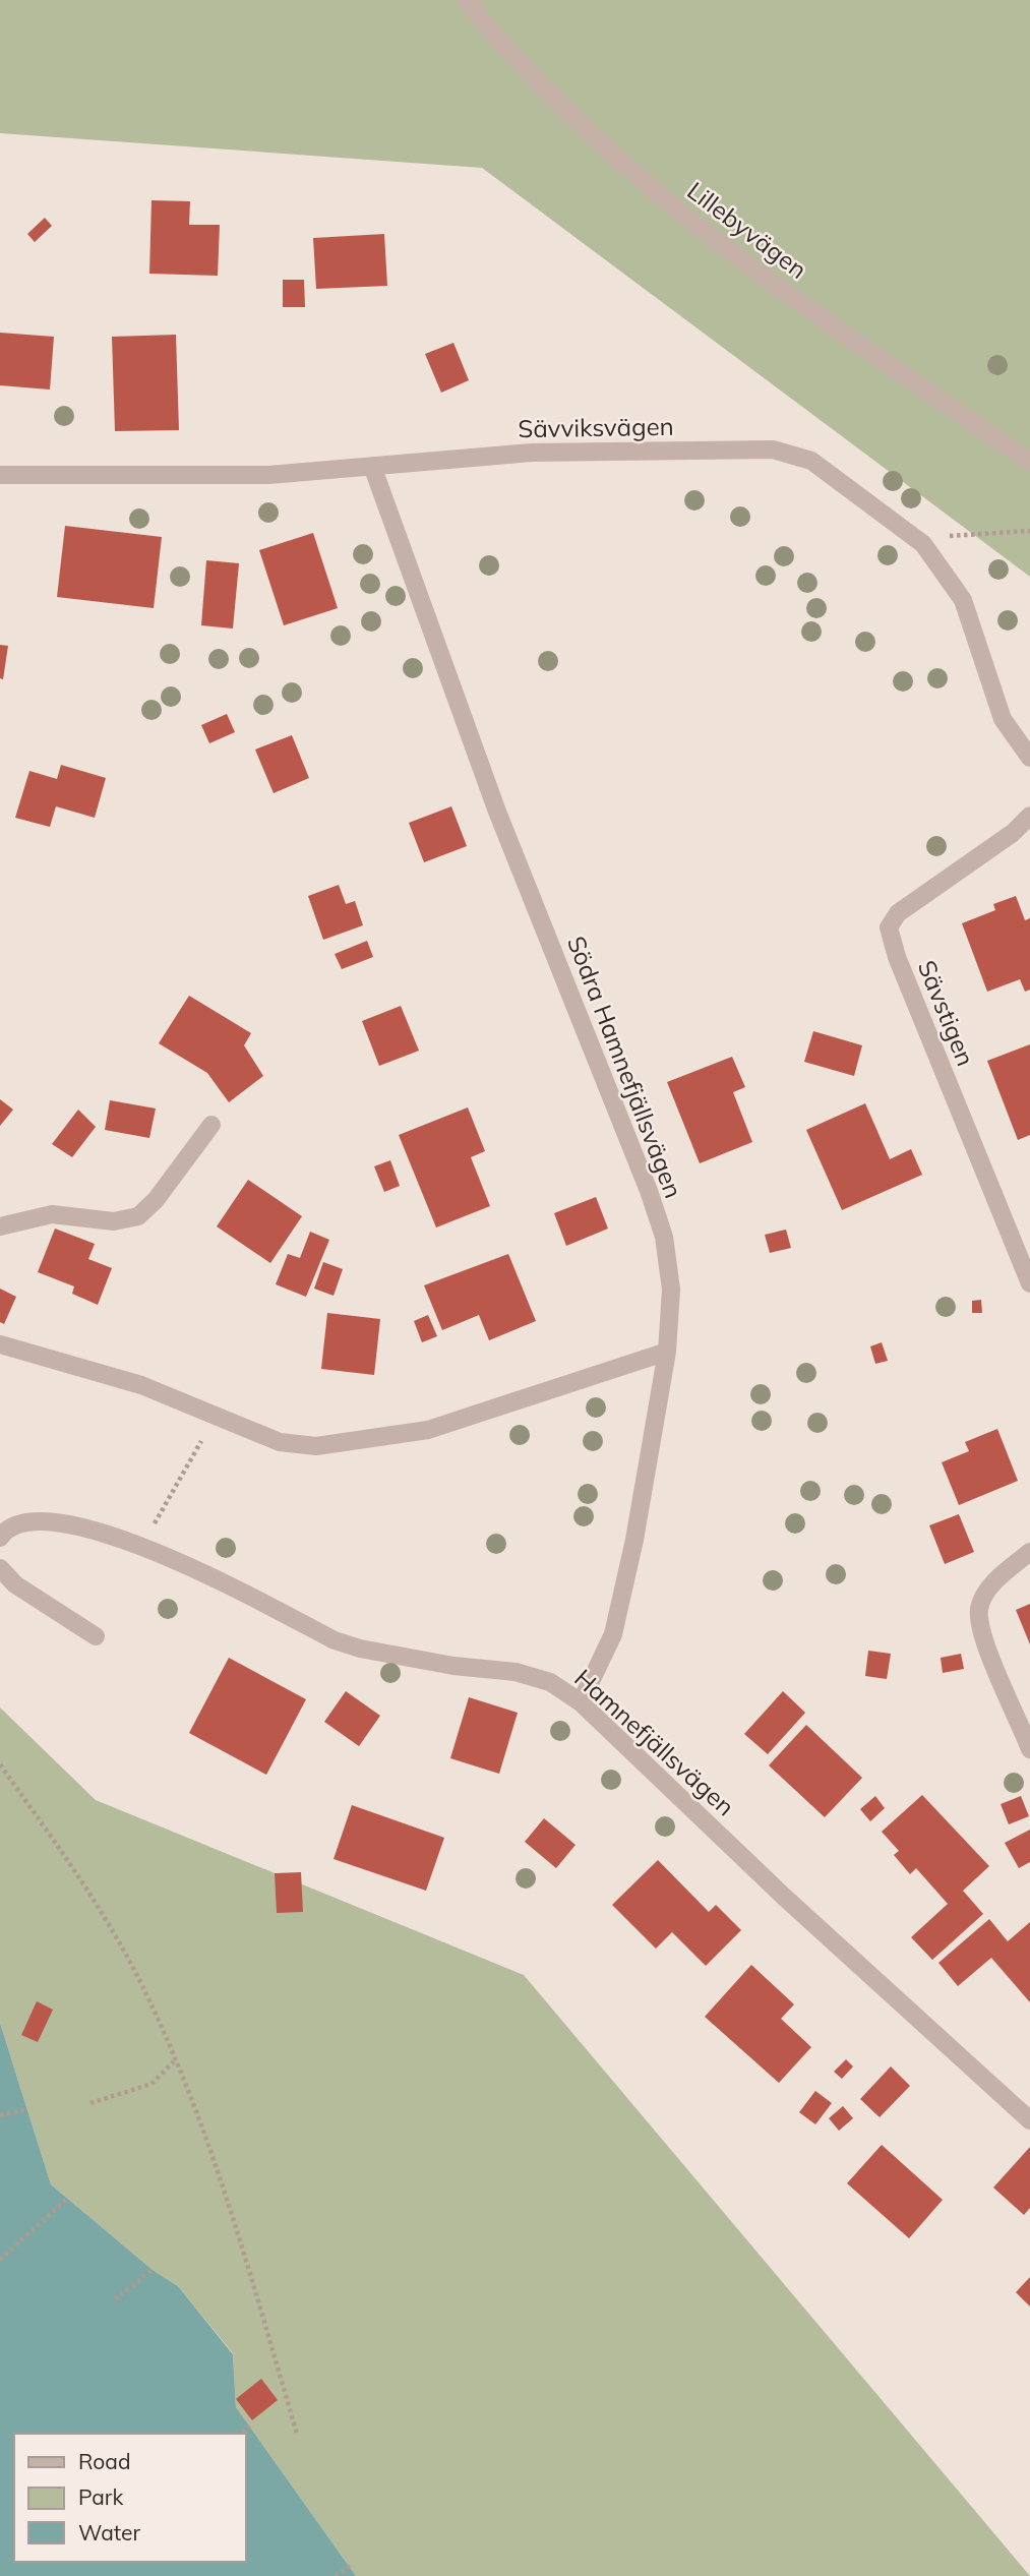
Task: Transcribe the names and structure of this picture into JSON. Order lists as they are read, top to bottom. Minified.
{"streets":{"street":["Lillebyvägen","Sävviksvägen","Sävstigen","Södra Hamnefjällsvägen","Hamnefjällsvägen"]},"crossings":[["Sävviksvägen","Södra Hamnefjällsvägen"],["Södra Hamnefjällsvägen","Hamnefjällsvägen"]],"legend":["Road","Park","Water"]}
